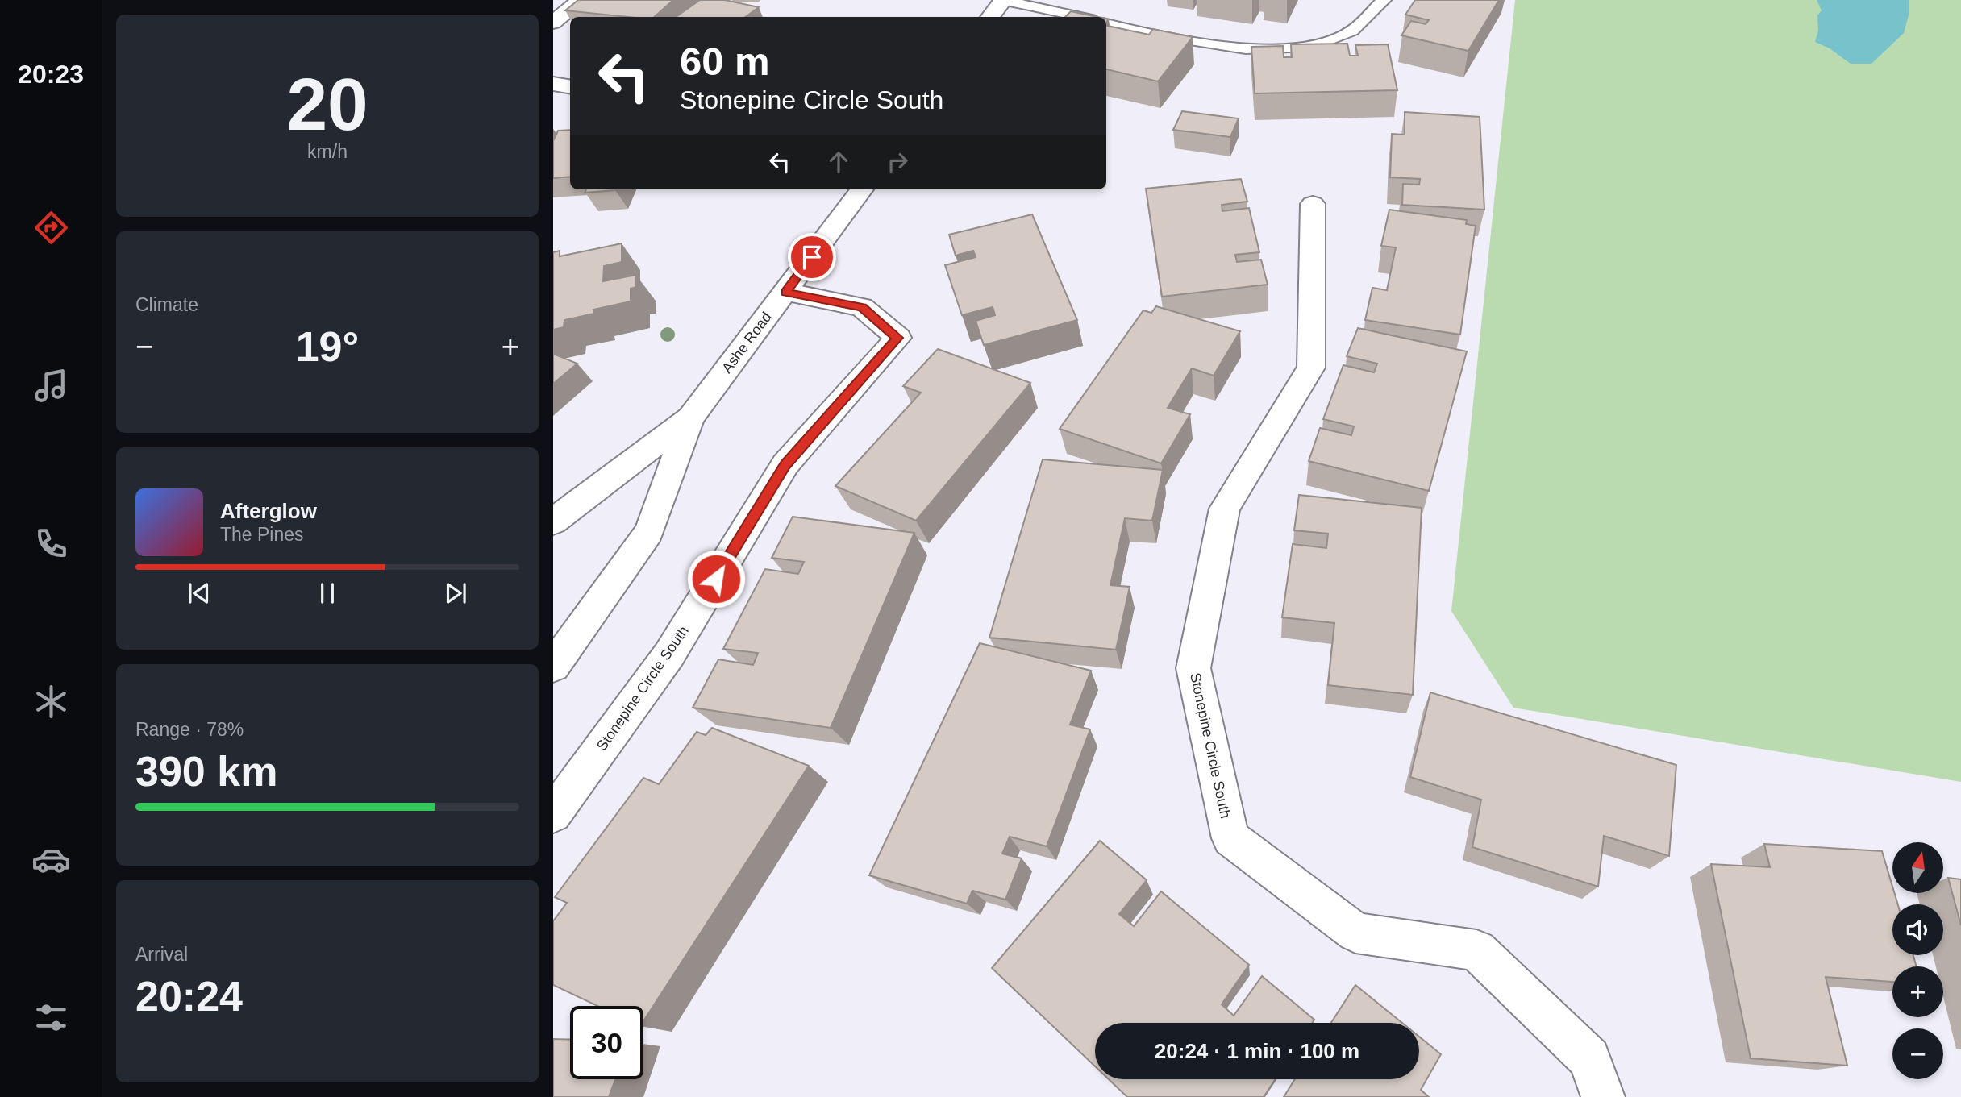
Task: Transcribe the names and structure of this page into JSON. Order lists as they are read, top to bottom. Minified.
{"streets":{"street":["Ashe Road","Stonepine Circle South"]},"crossings":[["Ashe Road","Stonepine Circle South"]],"north":"top","page":{"tabs":"20:23","tile":[["20","km/h"],"Climate",["Range · 78%","390 km"],["Arrival","20:24"]],"turn":["60 m","Stonepine Circle South"],"heat":["−","19°","+"],"song":["Afterglow","The Pines"],"map_buttons":["+","−"],"limit":"30","trip":"20:24 · 1 min · 100 m"}}
